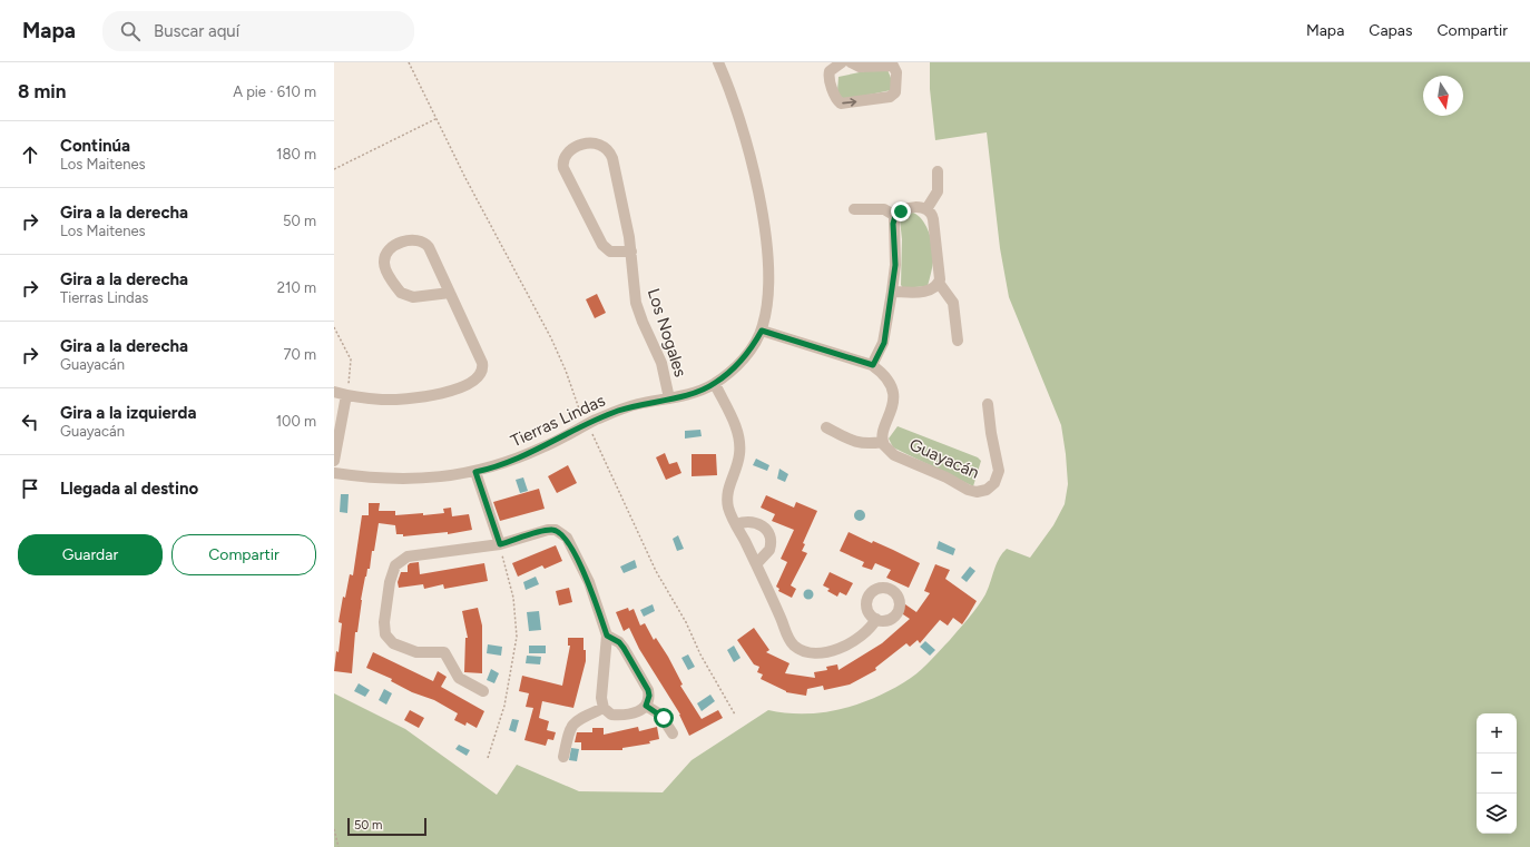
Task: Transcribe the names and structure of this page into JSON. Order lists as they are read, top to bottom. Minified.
{"streets":{"street":["Los Nogales","Tierras Lindas","Guayacán"]},"crossings":[["Los Nogales","Tierras Lindas"]],"scale_bar":"50 m","north":"bottom","page":{"header":"Mapa","search":"Buscar aquí","nav":["Mapa","Capas","Compartir"],"heading":["8 min","A pie · 610 m"],"list":[["Continúa","Los Maitenes","180 m"],["Gira a la derecha","Los Maitenes","50 m"],["Gira a la derecha","Tierras Lindas","210 m"],["Gira a la derecha","Guayacán","70 m"],["Gira a la izquierda","Guayacán","100 m"],"Llegada al destino"],"buttons":["Guardar","Compartir"],"map_buttons":["+","−"],"scale":"50 m"}}
